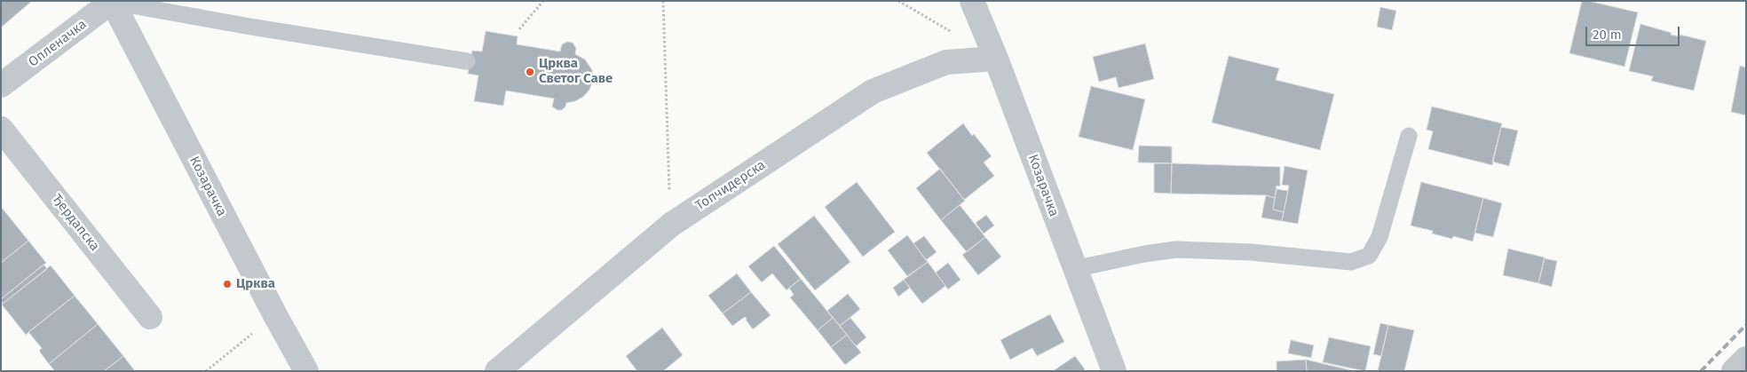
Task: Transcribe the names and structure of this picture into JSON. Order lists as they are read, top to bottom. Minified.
{"streets":{"street":["Опленачка","Топчидерска","Козарачка","Ђердапска"]},"crossings":[["Опленачка","Козарачка"],["Топчидерска","Козарачка"]],"places":["Црква Светог Саве","Црква"],"scale_bar":"20 m"}
